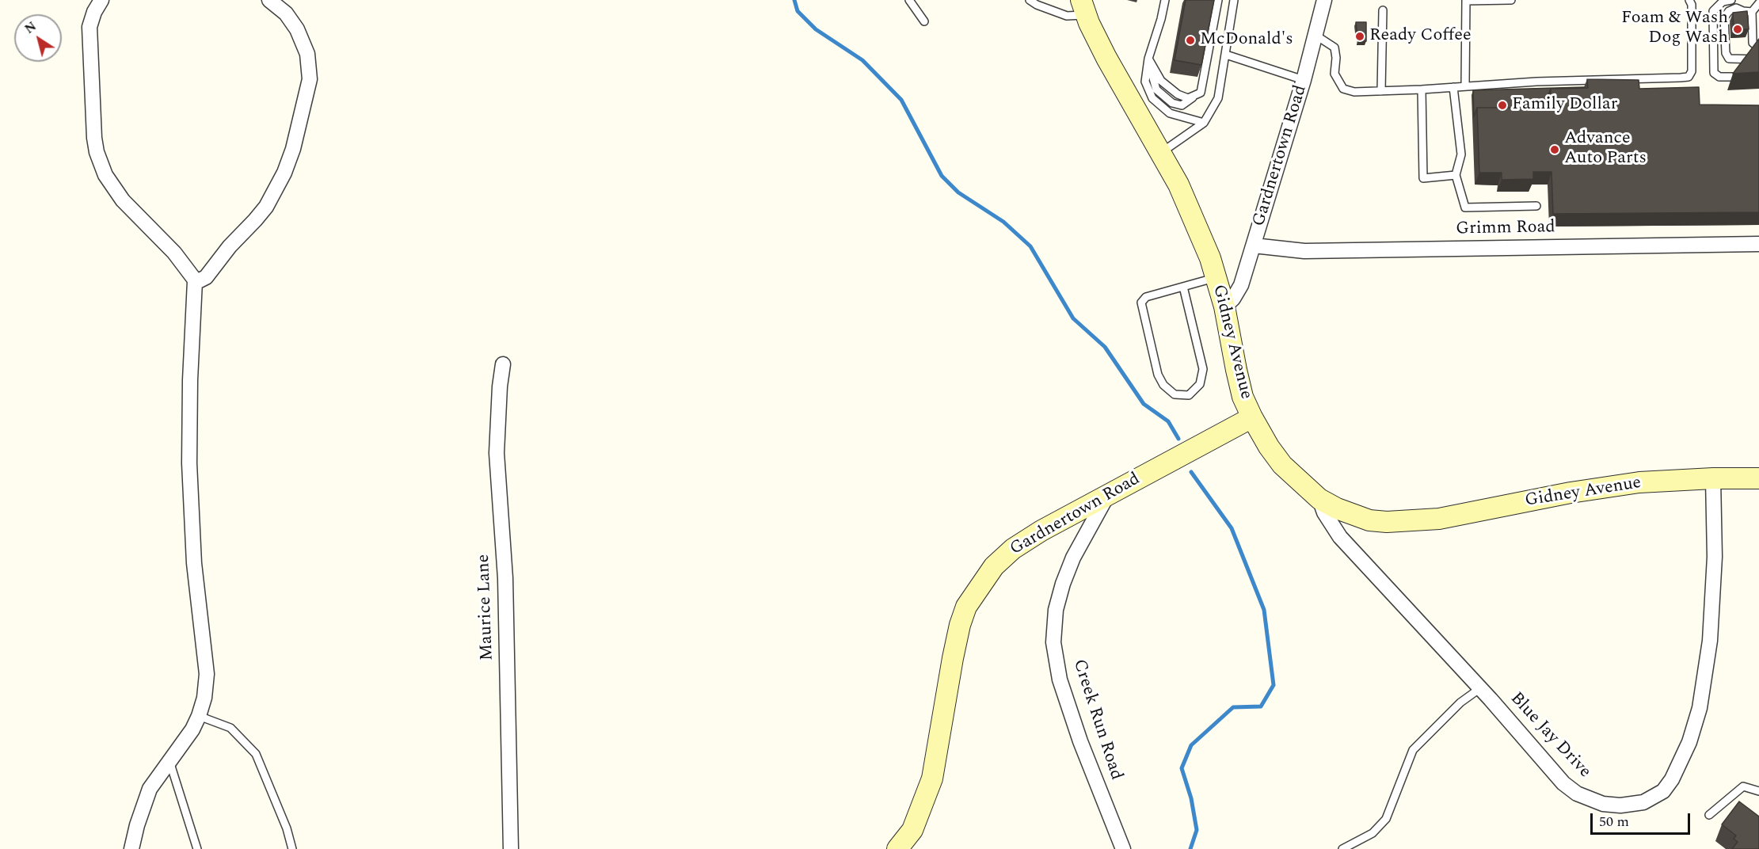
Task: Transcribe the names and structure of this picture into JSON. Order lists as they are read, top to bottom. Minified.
{"streets":{"street":["Gardnertown Road","Grimm Road","Gidney Avenue","Maurice Lane","Creek Run Road","Blue Jay Drive"]},"crossings":[["Gardnertown Road","Grimm Road"],["Gardnertown Road","Gidney Avenue"],["Gardnertown Road","Creek Run Road"],["Gidney Avenue","Blue Jay Drive"]],"places":["Foam & Wash Dog Wash","Ready Coffee","McDonald's","Family Dollar","Advance Auto Parts"],"scale_bar":"50 m","north":"top left"}
